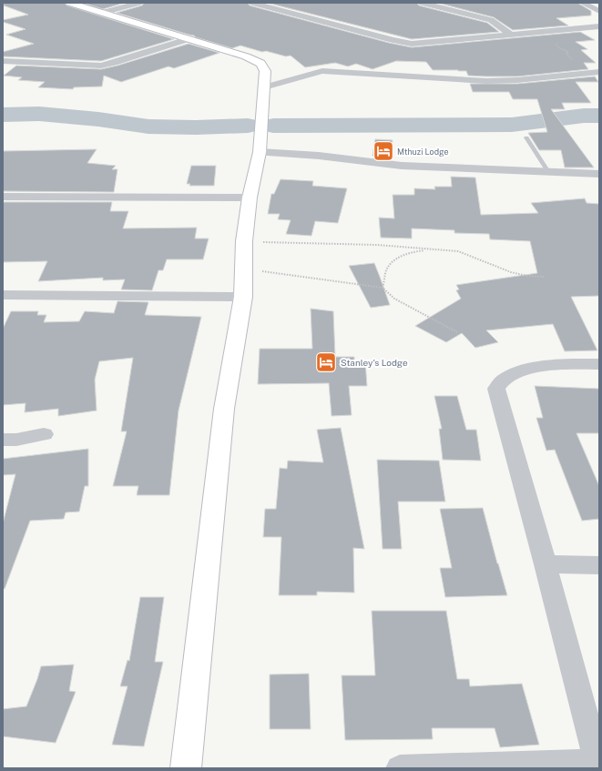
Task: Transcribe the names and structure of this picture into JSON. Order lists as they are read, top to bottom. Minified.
{"places":{"hotel":["Mthuzi Lodge","Stanley's Lodge"]}}
